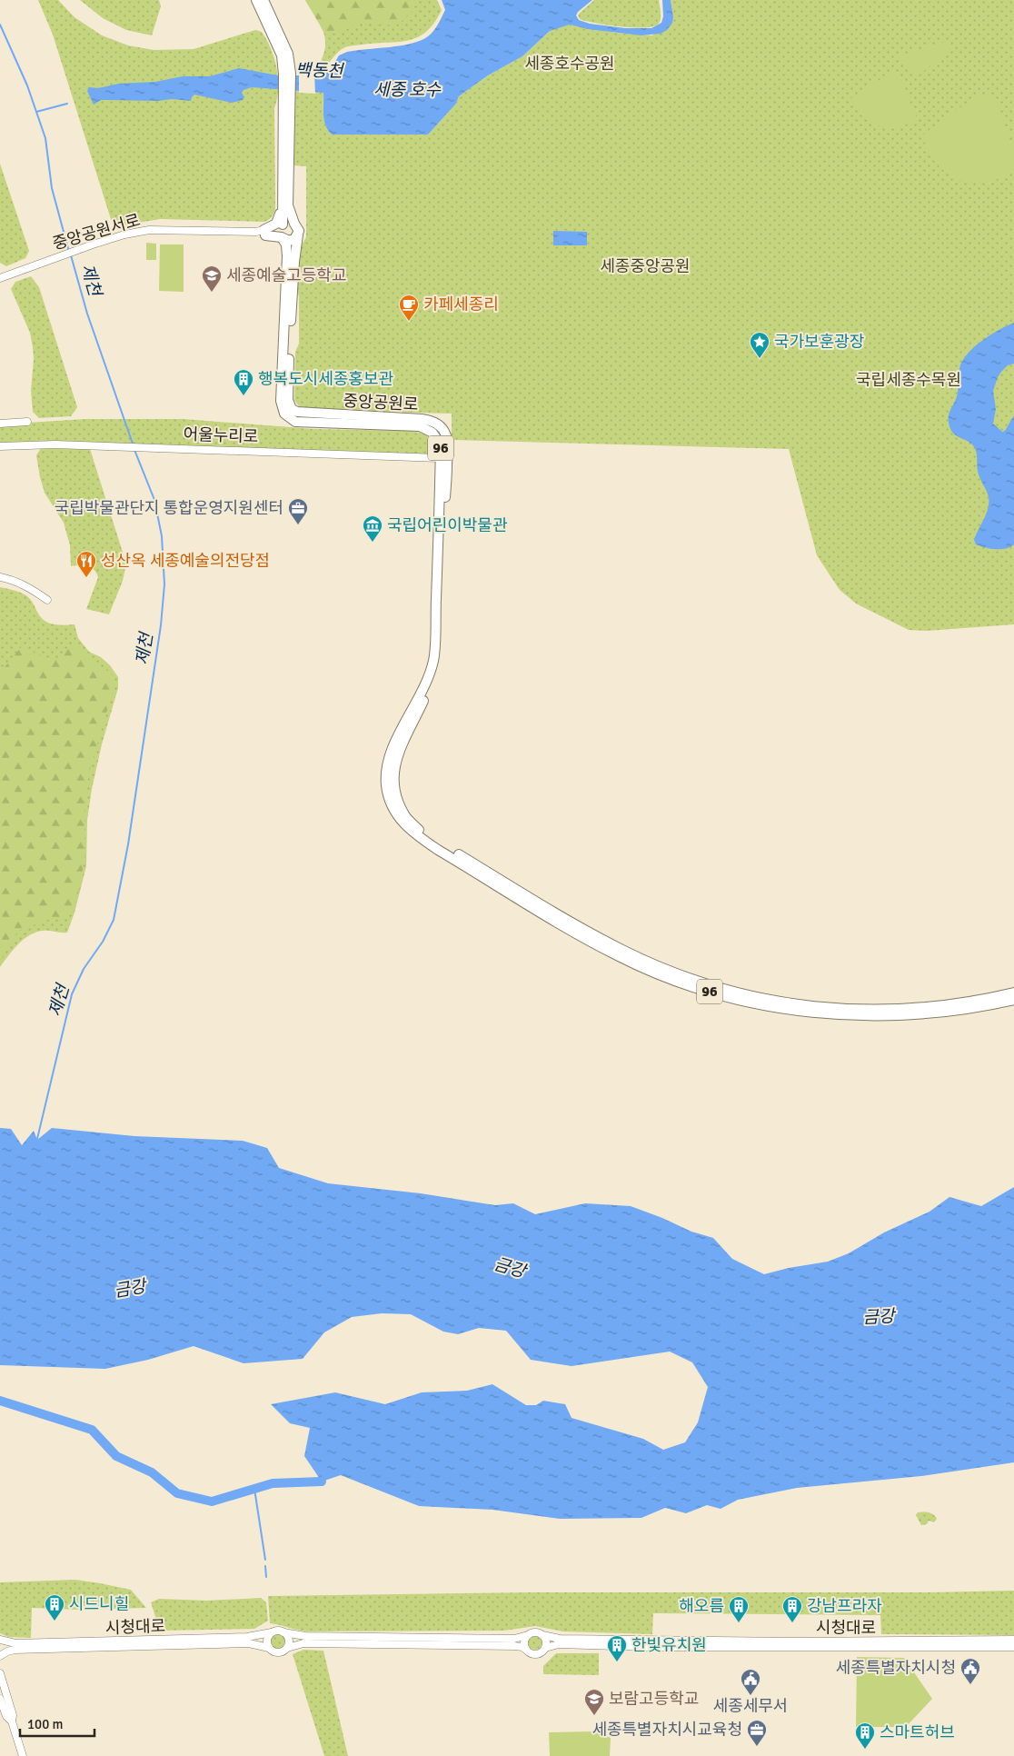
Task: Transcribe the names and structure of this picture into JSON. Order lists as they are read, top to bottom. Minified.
{"streets":{"main road":["중앙공원로","96"],"street":["중앙공원서로","어울누리로","시청대로"]},"crossings":[["중앙공원로","어울누리로"],["중앙공원로","96"]],"water":["백동천","세종 호수","제천","금강"],"parks":["세종호수공원","세종중앙공원","국립세종수목원"],"places":{"school or university":["세종예술고등학교","보람고등학교"],"cafe":["카페세종리"],"place":["국가보훈광장"],"building":["행복도시세종홍보관","시드니힐","해오름","강남프라자","한빛유치원","스마트허브"],"office":["국립박물관단지 통합운영지원센터","세종특별자치시교육청"],"museum":["국립어린이박물관"],"restaurant":["성산옥 세종예술의전당점"],"public building":["세종특별자치시청","세종세무서"]},"scale_bar":"100 m"}
